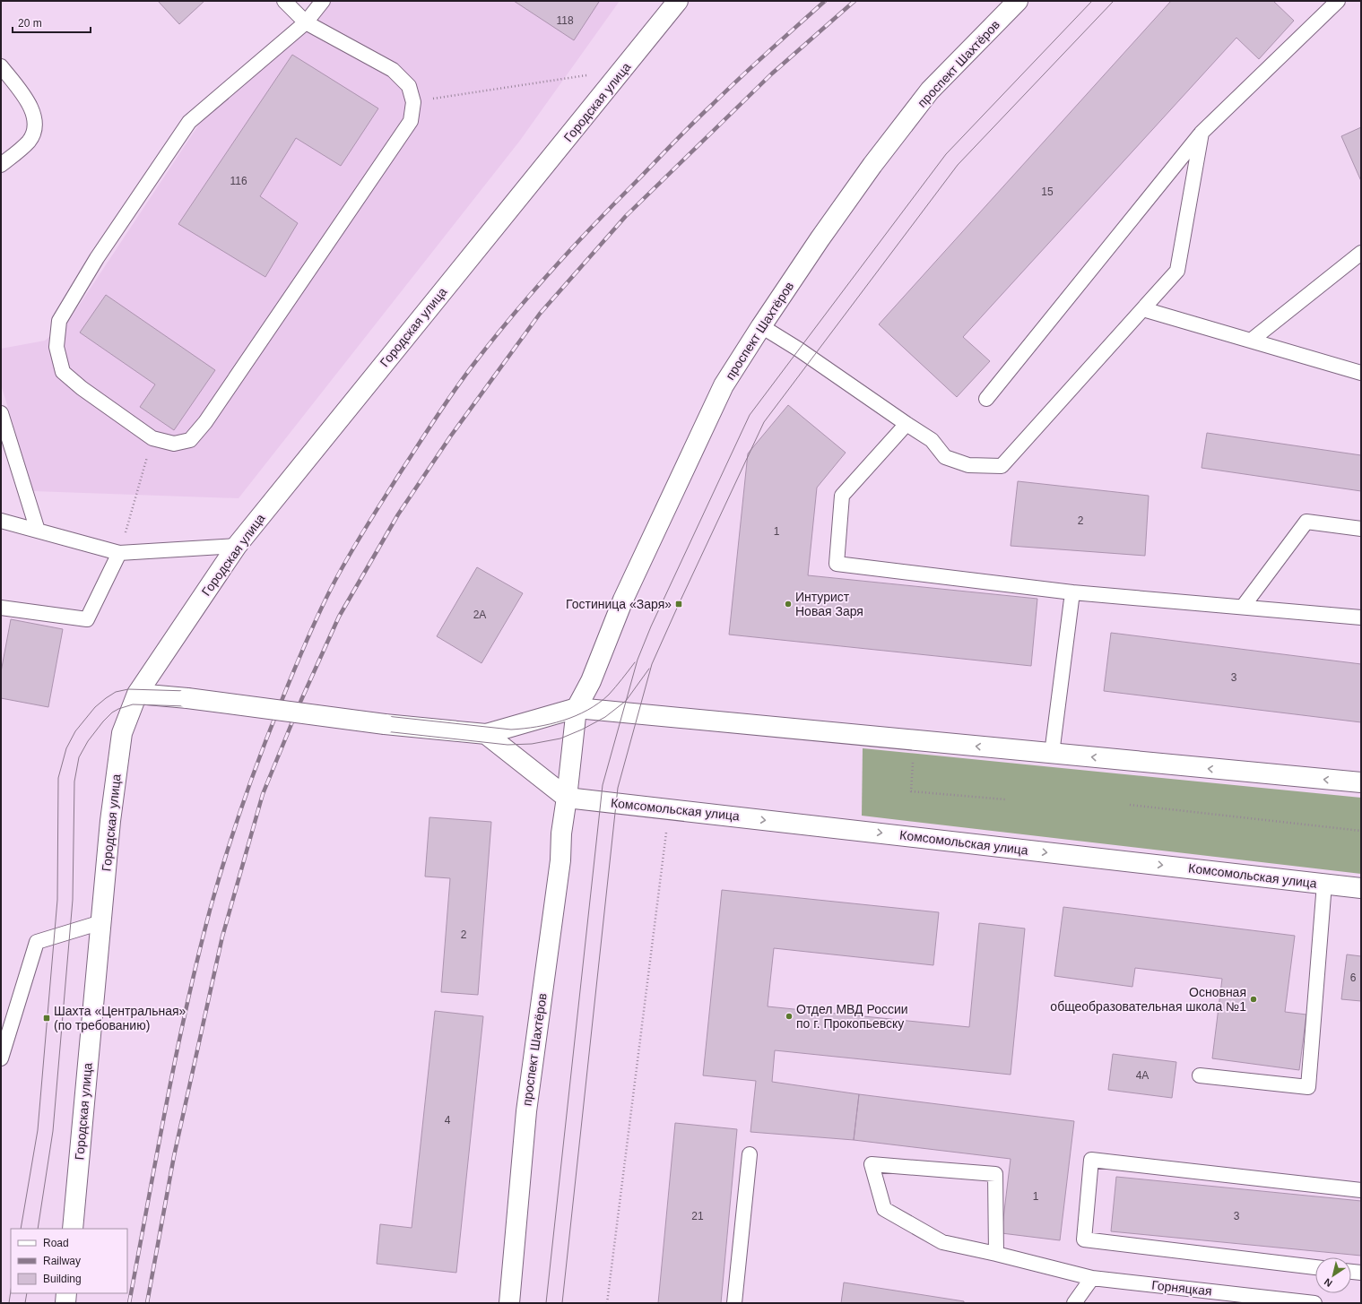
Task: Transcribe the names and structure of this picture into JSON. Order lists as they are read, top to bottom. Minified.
{"streets":{"main road":["проспект Шахтёров","Городская улица","Комсомольская улица"],"lane":["Горняцкая"]},"crossings":[["проспект Шахтёров","Комсомольская улица"]],"places":{"transit":["Гостиница «Заря»","Шахта «Центральная» (по требованию)"],"other":["Интурист Новая Заря","Основная общеобразовательная школа №1","Отдел МВД России по г. Прокопьевску"]},"house_numbers":["118","116","15","2","1","2А","3","2","6","4А","4","1","21","3"],"legend":["Road","Railway","Building"],"scale_bar":"20 m","north":"bottom left"}
